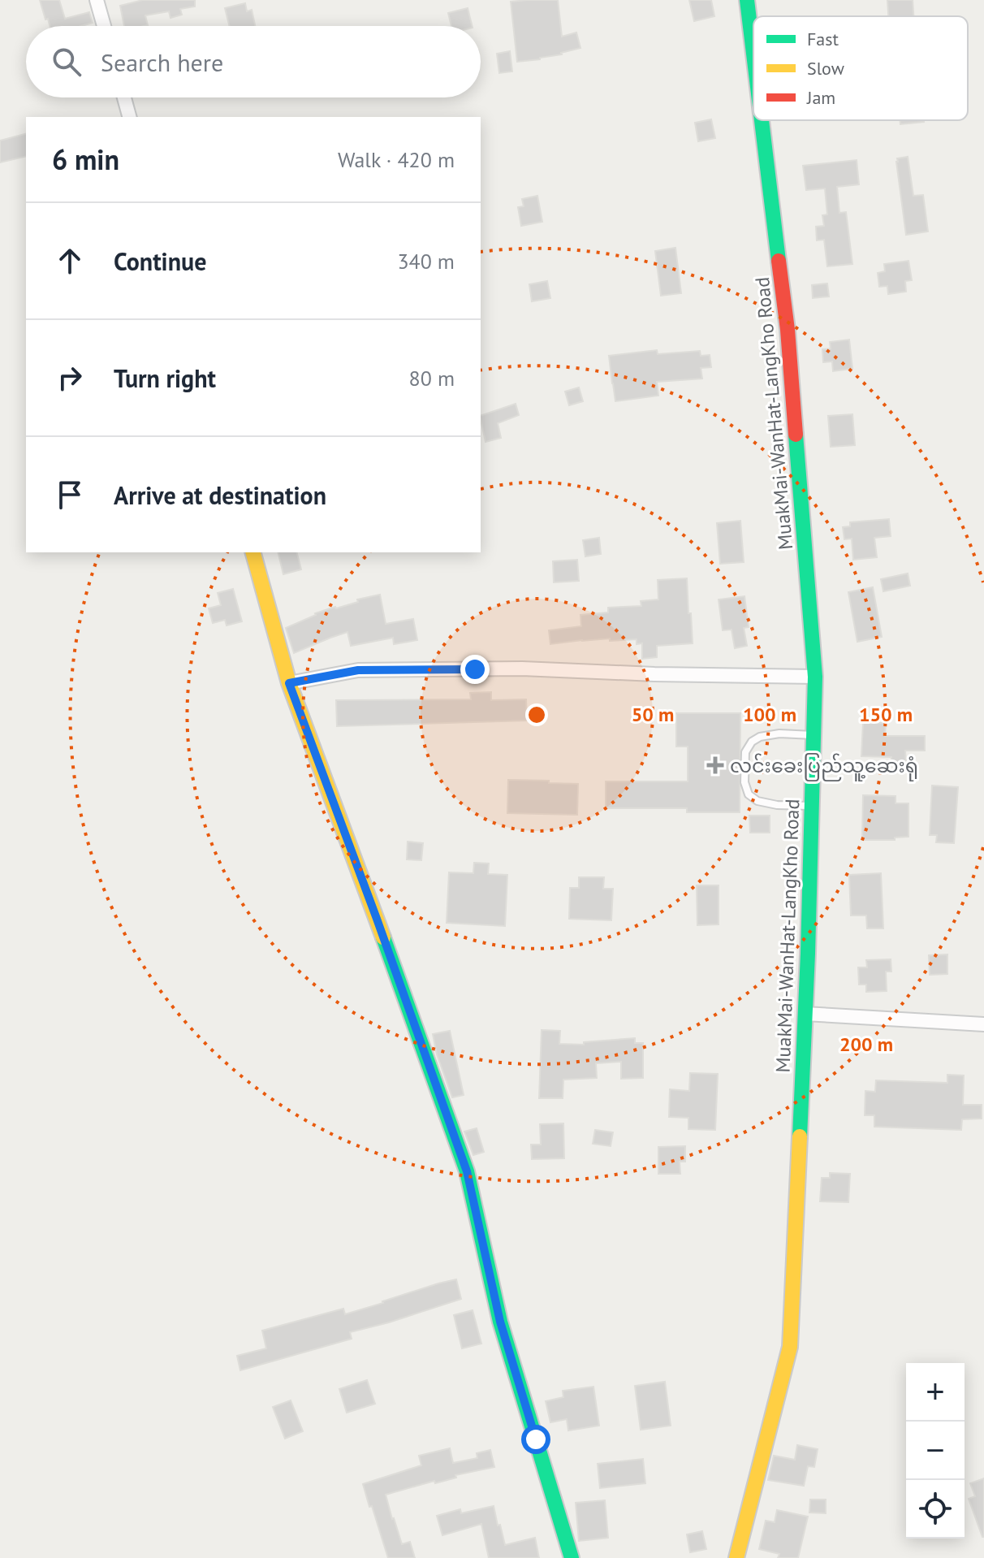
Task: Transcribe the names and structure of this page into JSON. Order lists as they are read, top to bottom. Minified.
{"streets":{"main road":["MuakMai-WanHat-LangKho Road"]},"places":{"health":["လင်းခေးပြည်သူ့ဆေးရုံ"]},"legend":["Fast","Slow","Jam"],"page":{"search":"Search here","heading":["6 min","Walk · 420 m"],"list":[["Continue","340 m"],["Turn right","80 m"],"Arrive at destination"],"map_buttons":["+","−"]},"rings":["50 m","100 m","150 m","200 m"]}
